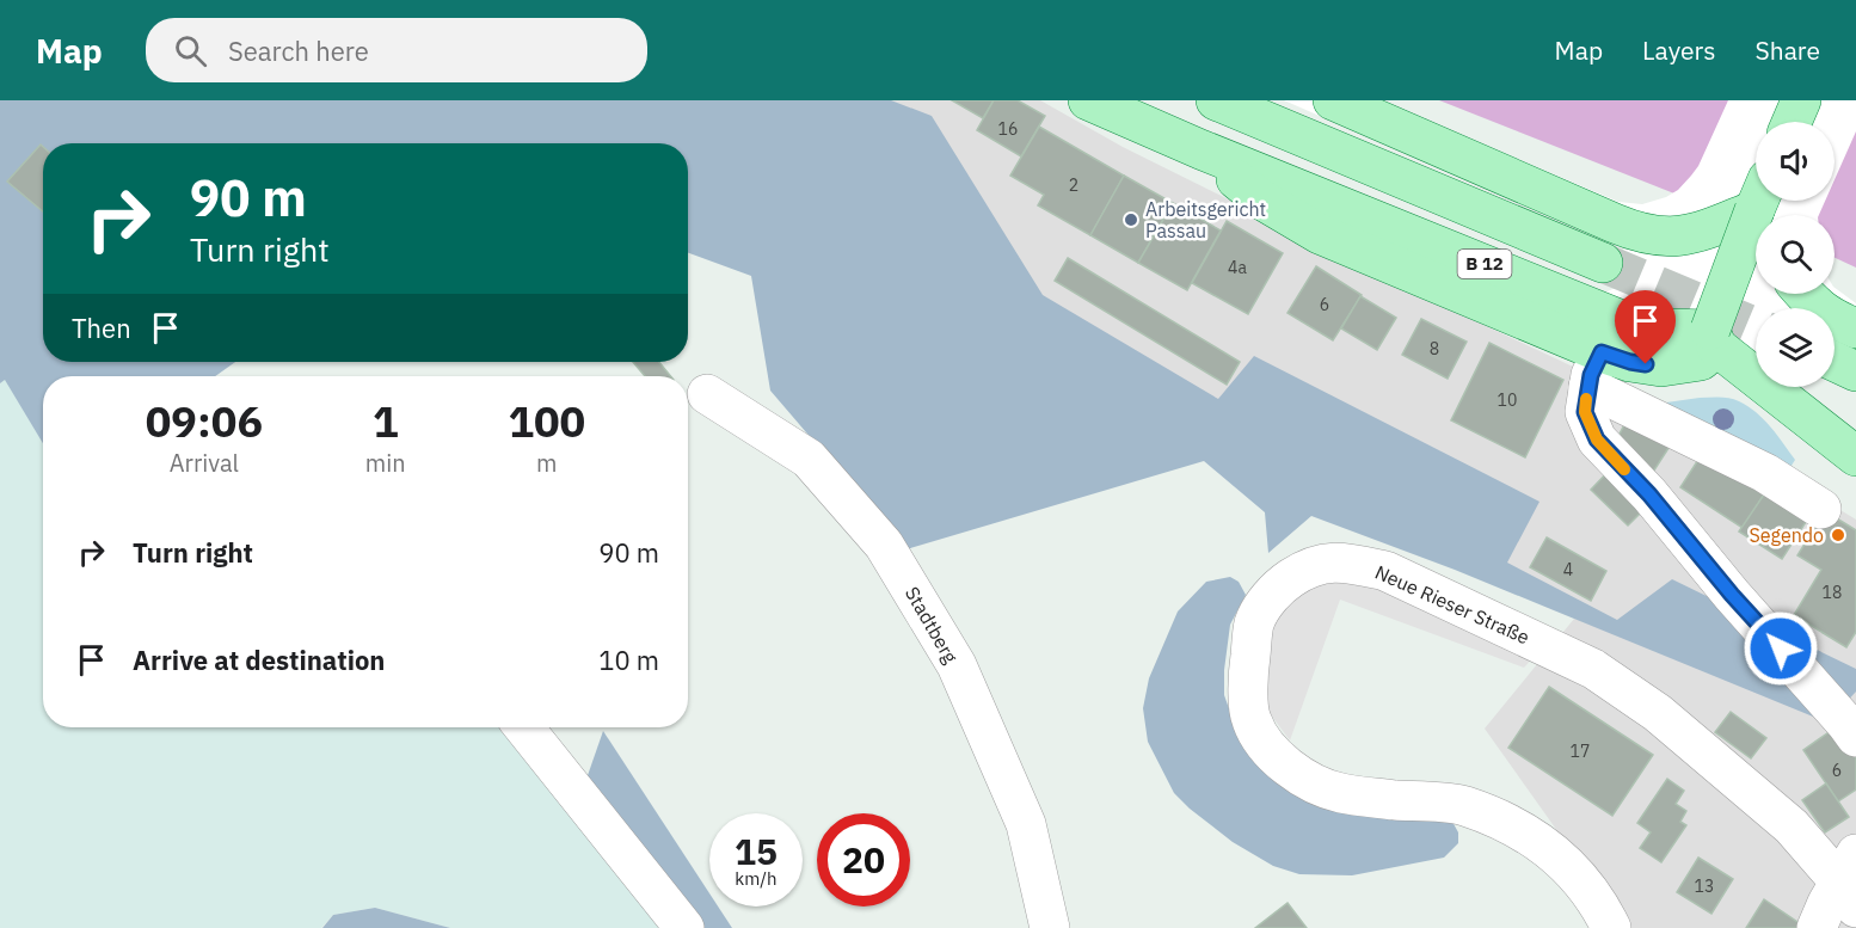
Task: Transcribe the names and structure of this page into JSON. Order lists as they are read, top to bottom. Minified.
{"streets":{"main road":["B 12"],"street":["Neue Rieser Straße","Stadtberg"]},"places":["Arbeitsgericht Passau","Segendo"],"house_numbers":["16","2","4a","6","8","10","4","18","17","6","13"],"page":{"header":"Map","search":"Search here","nav":["Map","Layers","Share"],"turn":["90 m","Turn right"],"then":"Then","eta":["09:06","Arrival","1","min","100","m"],"list":[{"name":"Turn right","value":"90 m"},{"name":"Arrive at destination","value":"10 m"}],"speed":"15 km/h","limit":"20"}}
